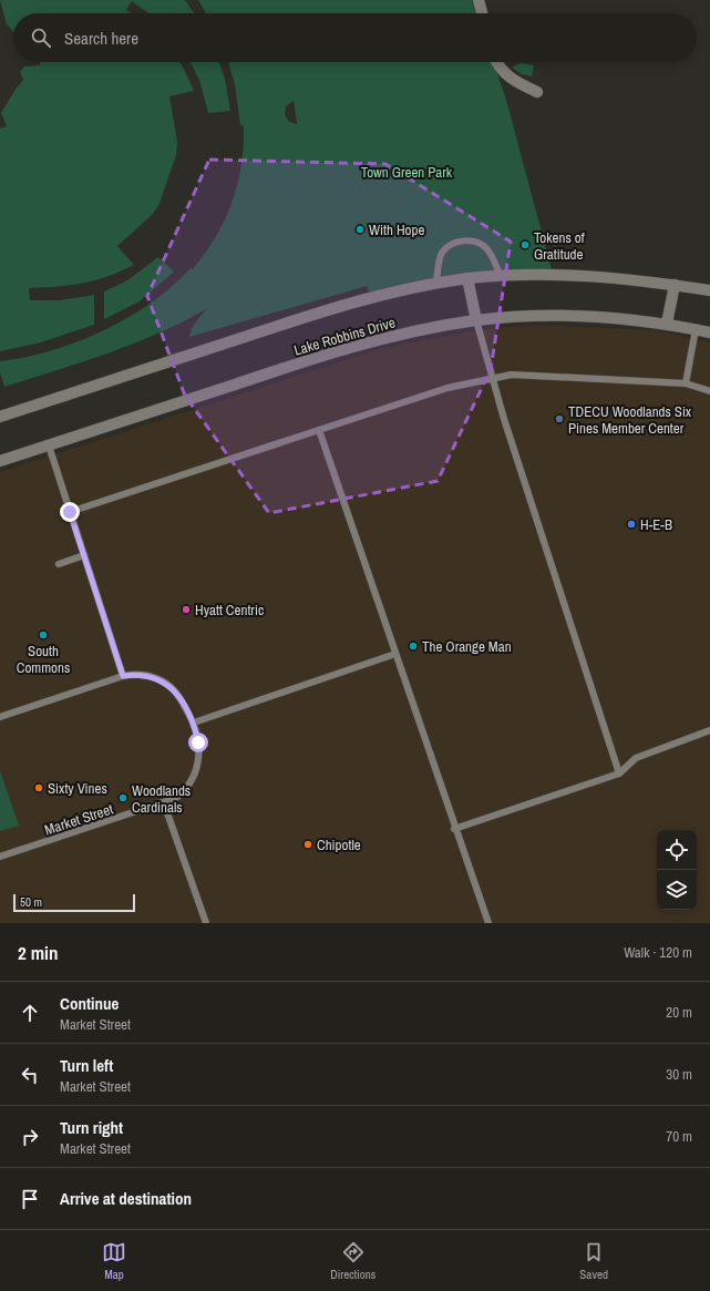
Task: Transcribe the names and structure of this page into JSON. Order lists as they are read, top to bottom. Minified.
{"streets":{"street":["Lake Robbins Drive"],"lane":["Market Street"]},"parks":["Town Green Park"],"places":["With Hope","Tokens of Gratitude","TDECU Woodlands Six Pines Member Center","H-E-B","Hyatt Centric","South Commons","The Orange Man","Sixty Vines","Woodlands Cardinals","Chipotle"],"scale_bar":"50 m","page":{"search":"Search here","scale":"50 m","heading":["2 min","Walk · 120 m"],"list":[["Continue","Market Street","20 m"],["Turn left","Market Street","30 m"],["Turn right","Market Street","70 m"],"Arrive at destination"],"nav":["Map","Directions","Saved"]}}
